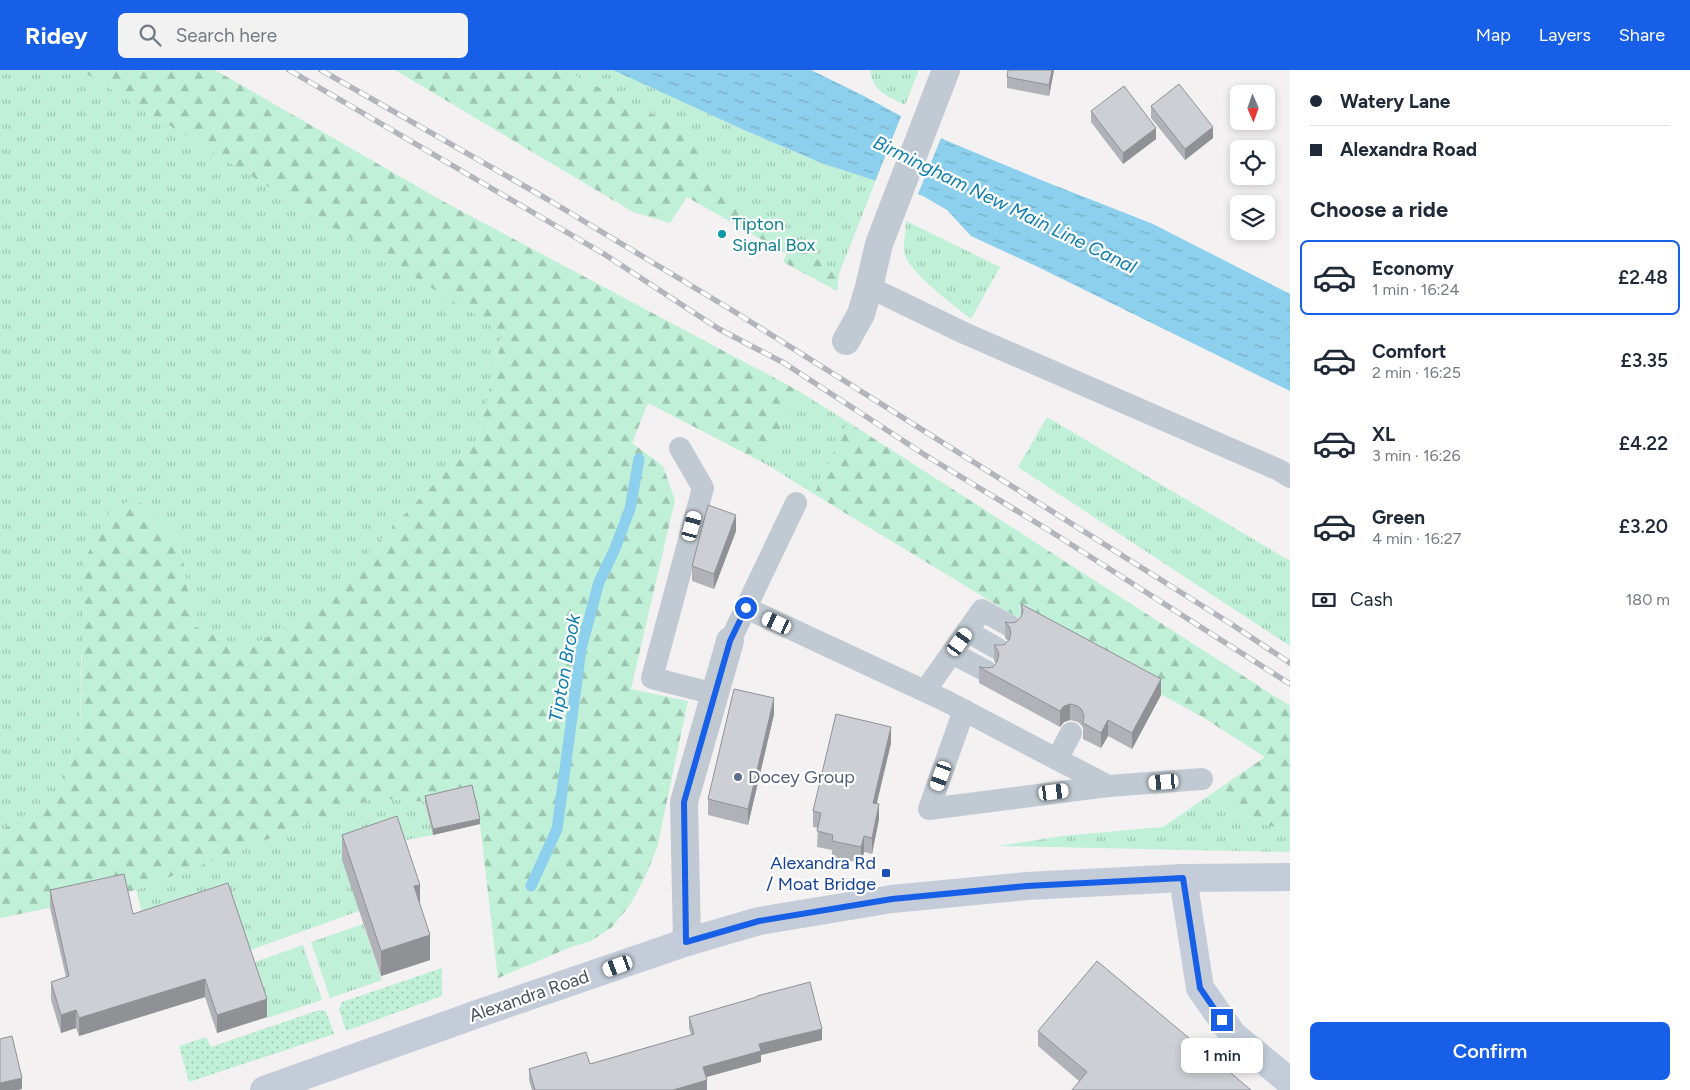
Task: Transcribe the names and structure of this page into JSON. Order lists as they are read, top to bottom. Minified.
{"streets":{"main road":["Alexandra Road"]},"water":["Birmingham New Main Line Canal","Tipton Brook"],"places":{"other":["Tipton Signal Box","Docey Group"],"transit":["Alexandra Rd / Moat Bridge"]},"north":"bottom","page":{"header":"Ridey","search":"Search here","nav":["Map","Layers","Share"],"banner":["Watery Lane","Alexandra Road"],"heading":"Choose a ride","list":[{"name":"Economy","note":"1 min · 16:24","value":"£2.48"},{"name":"Comfort","note":"2 min · 16:25","value":"£3.35"},{"name":"XL","note":"3 min · 16:26","value":"£4.22"},{"name":"Green","note":"4 min · 16:27","value":"£3.20"}],"pay":["Cash","180 m"],"buttons":"Confirm","bubble":"1 min"}}
